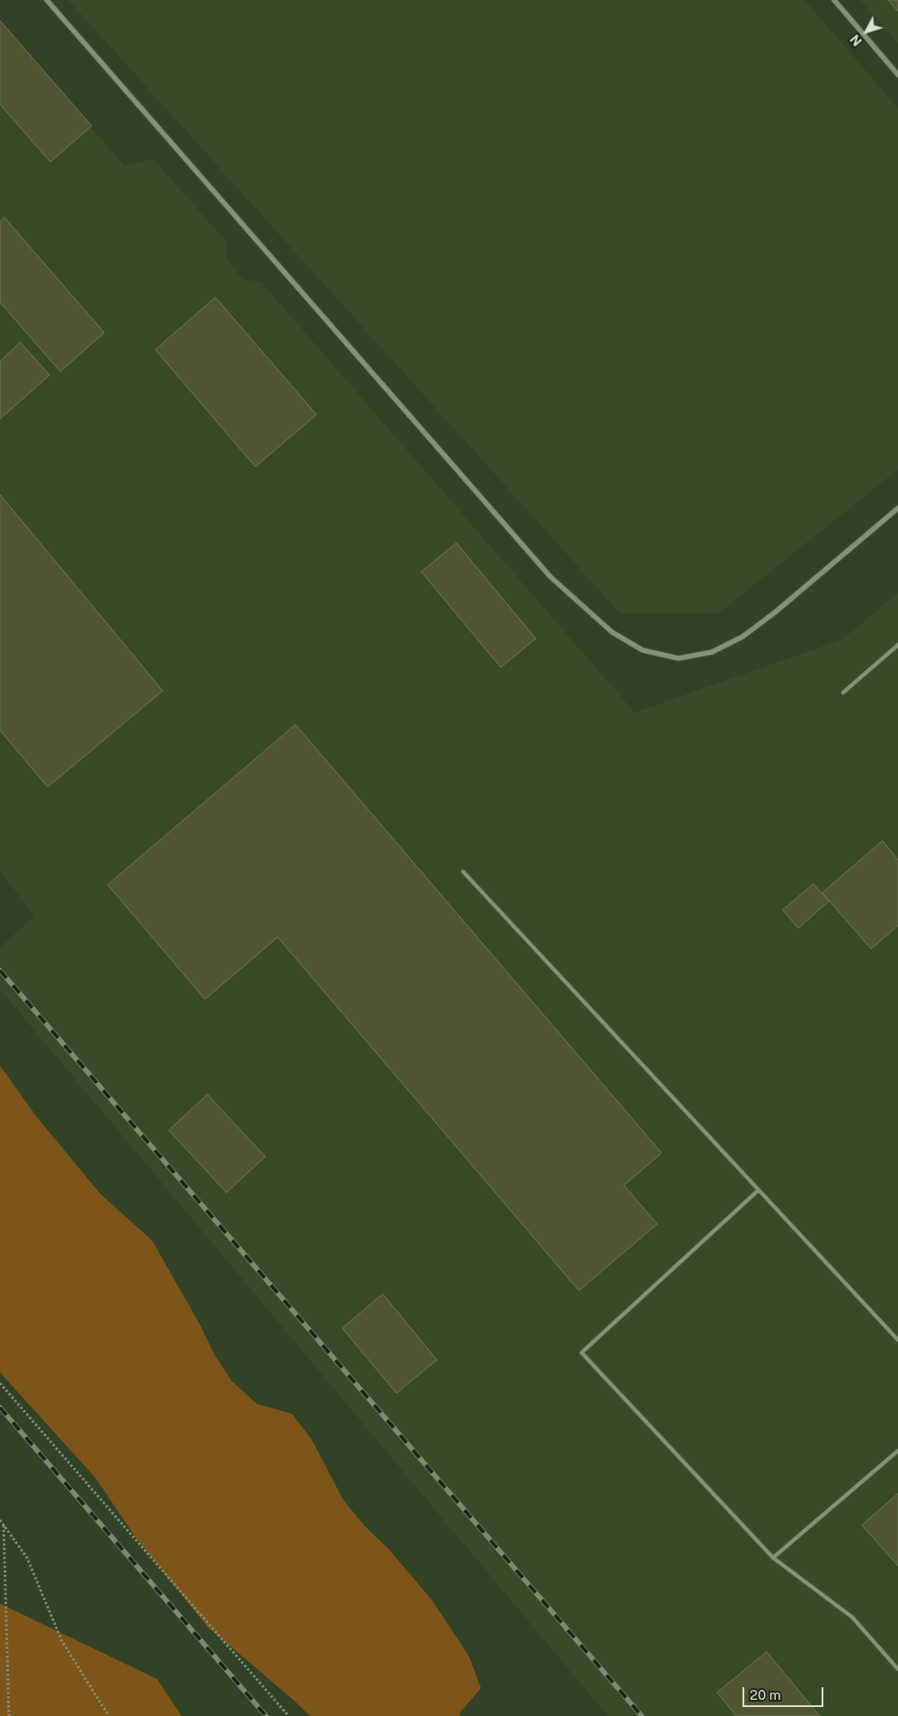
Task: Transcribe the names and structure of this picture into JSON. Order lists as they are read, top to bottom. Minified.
{"scale_bar":"20 m","north":"bottom left"}
